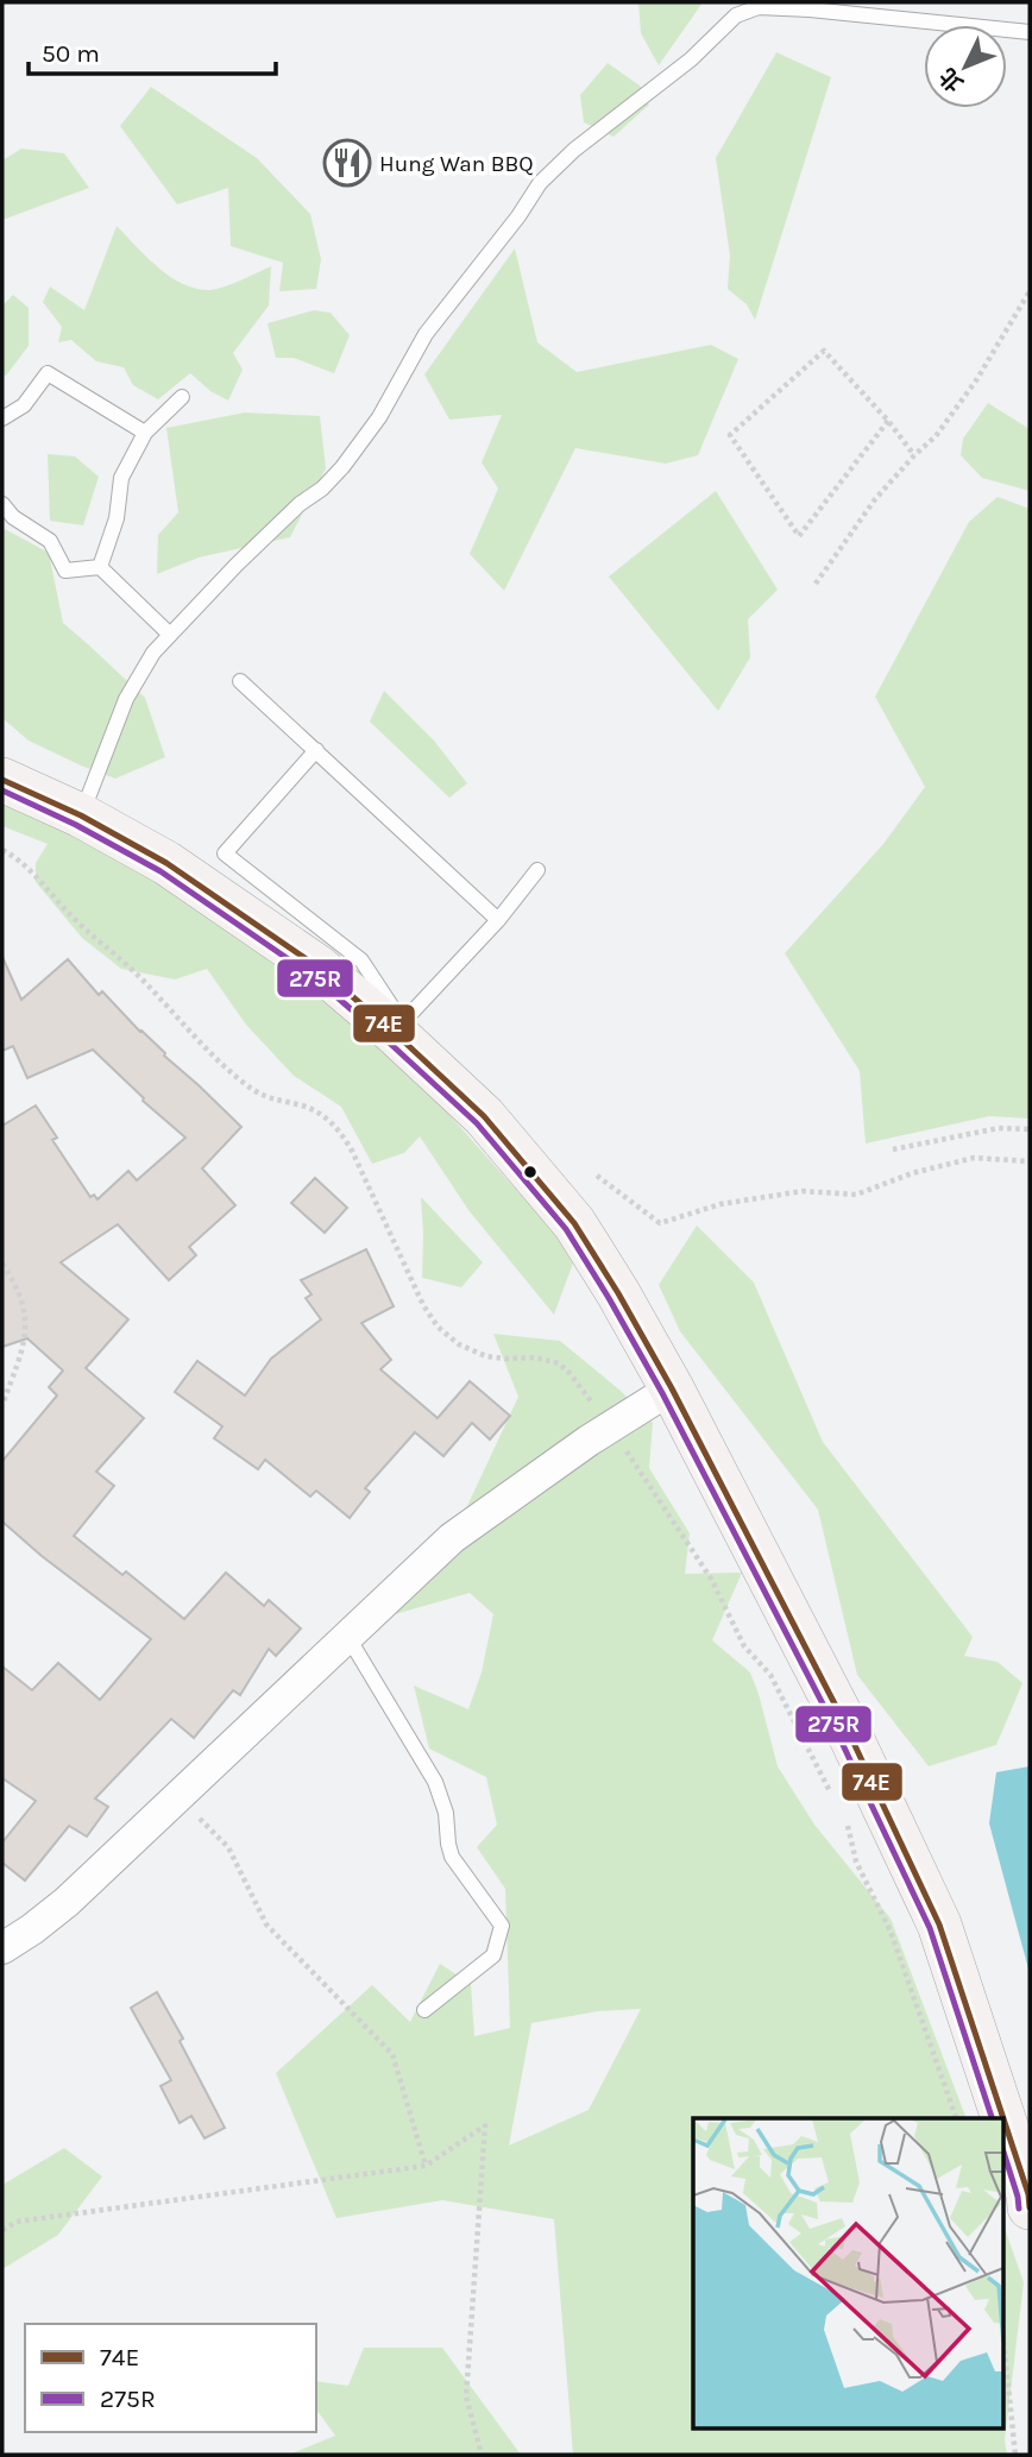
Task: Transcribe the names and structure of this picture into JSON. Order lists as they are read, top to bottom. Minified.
{"places":{"restaurant":["Hung Wan BBQ"]},"lines":["transit line 74E","transit line 275R"],"legend":["74E","275R"],"scale_bar":"50 m","north":"bottom left"}
